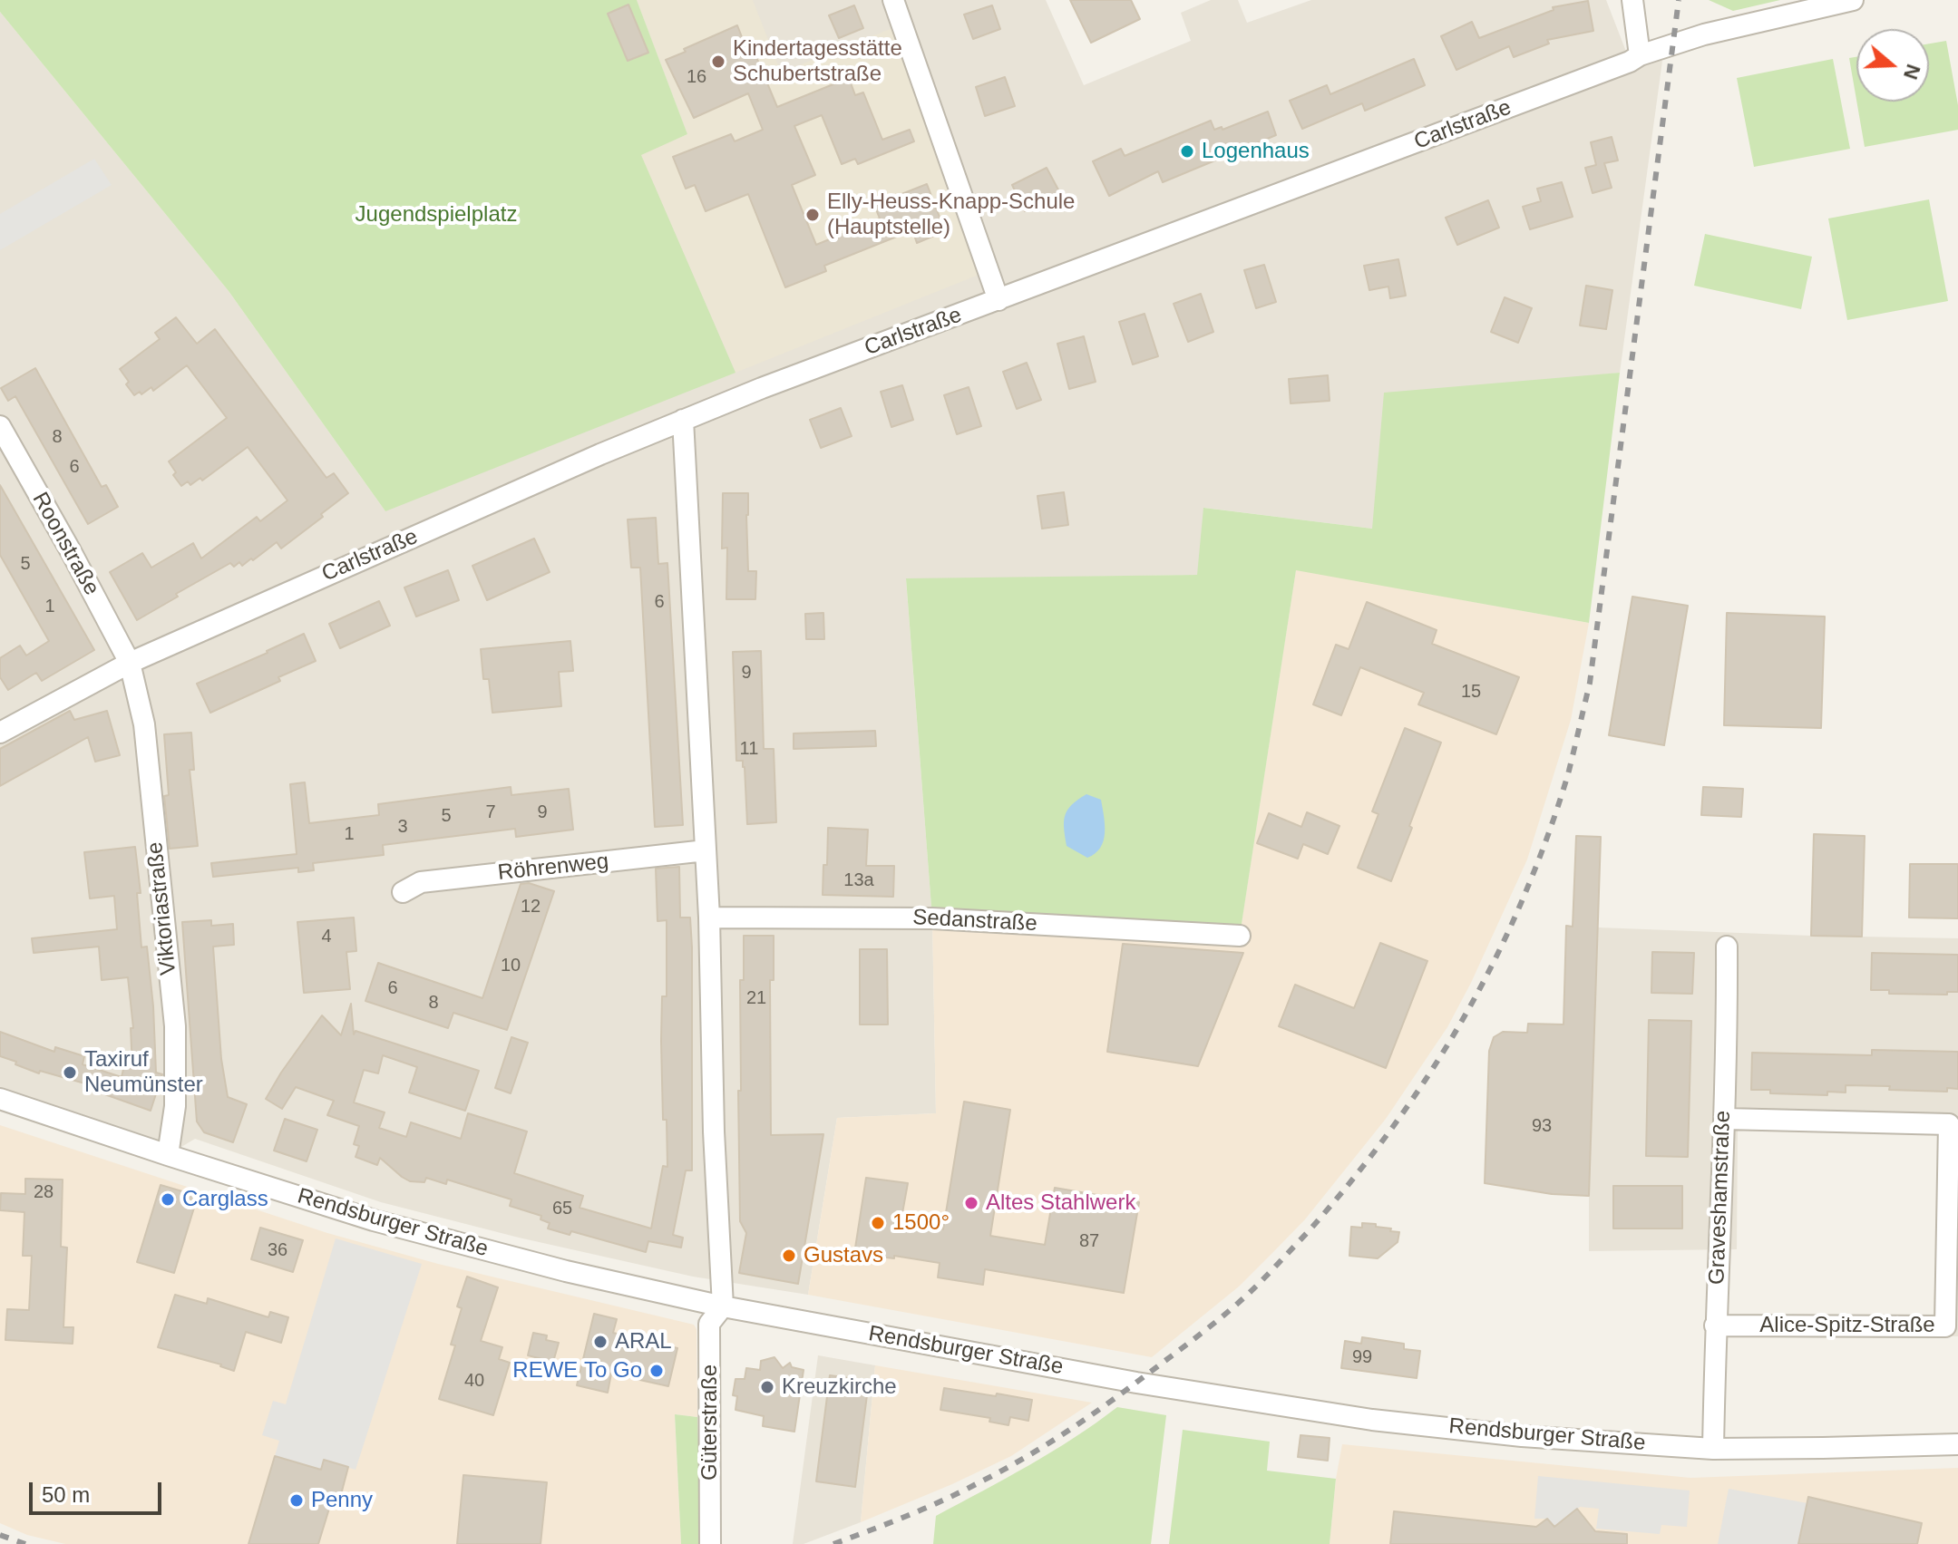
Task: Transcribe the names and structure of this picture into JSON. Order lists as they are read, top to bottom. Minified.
{"streets":{"street":["Carlstraße","Roonstraße","Röhrenweg","Viktoriastraße","Sedanstraße","Graveshamstraße","Rendsburger Straße","Alice-Spitz-Straße","Güterstraße"]},"crossings":[["Carlstraße","Roonstraße"],["Carlstraße","Viktoriastraße"],["Roonstraße","Viktoriastraße"],["Viktoriastraße","Rendsburger Straße"],["Graveshamstraße","Rendsburger Straße"],["Graveshamstraße","Alice-Spitz-Straße"],["Rendsburger Straße","Güterstraße"]],"parks":["Jugendspielplatz"],"places":["Kindertagesstätte Schubertstraße","Logenhaus","Elly-Heuss-Knapp-Schule (Hauptstelle)","Taxiruf Neumünster","Carglass","Altes Stahlwerk","1500°","Gustavs","ARAL","REWE To Go","Kreuzkirche","Penny"],"house_numbers":["16","8","6","5","6","1","9","15","11","7","9","5","3","1","13a","12","4","10","6","21","8","93","28","65","87","36","99","40"],"scale_bar":"50 m","north":"right"}
